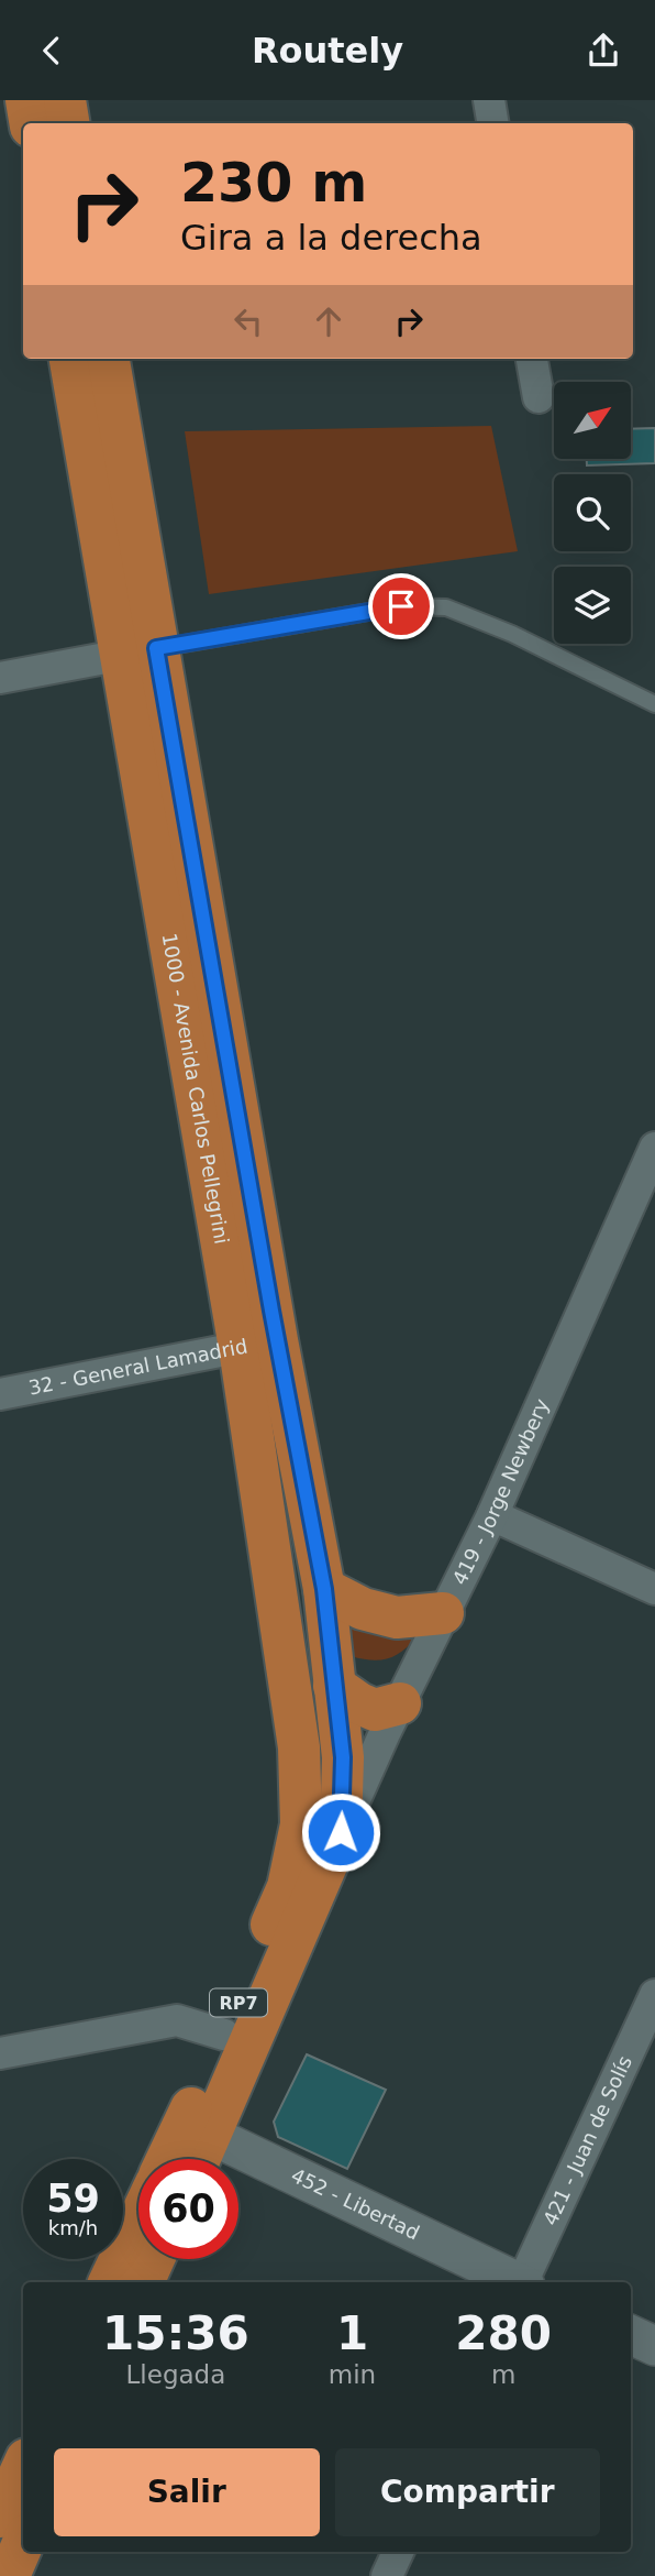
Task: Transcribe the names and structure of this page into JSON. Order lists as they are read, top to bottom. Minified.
{"streets":{"main road":["1000 - Avenida Carlos Pellegrini","RP7"],"street":["32 - General Lamadrid","419 - Jorge Newbery","421 - Juan de Solís","452 - Libertad"]},"crossings":[["1000 - Avenida Carlos Pellegrini","32 - General Lamadrid"],["1000 - Avenida Carlos Pellegrini","419 - Jorge Newbery"],["1000 - Avenida Carlos Pellegrini","RP7"],["419 - Jorge Newbery","RP7"],["RP7","452 - Libertad"]],"north":"top right","page":{"header":"Routely","turn":["230 m","Gira a la derecha"],"speed":"59 km/h","limit":"60","eta":["15:36","Llegada","1","min","280","m"],"buttons":["Salir","Compartir"]}}
